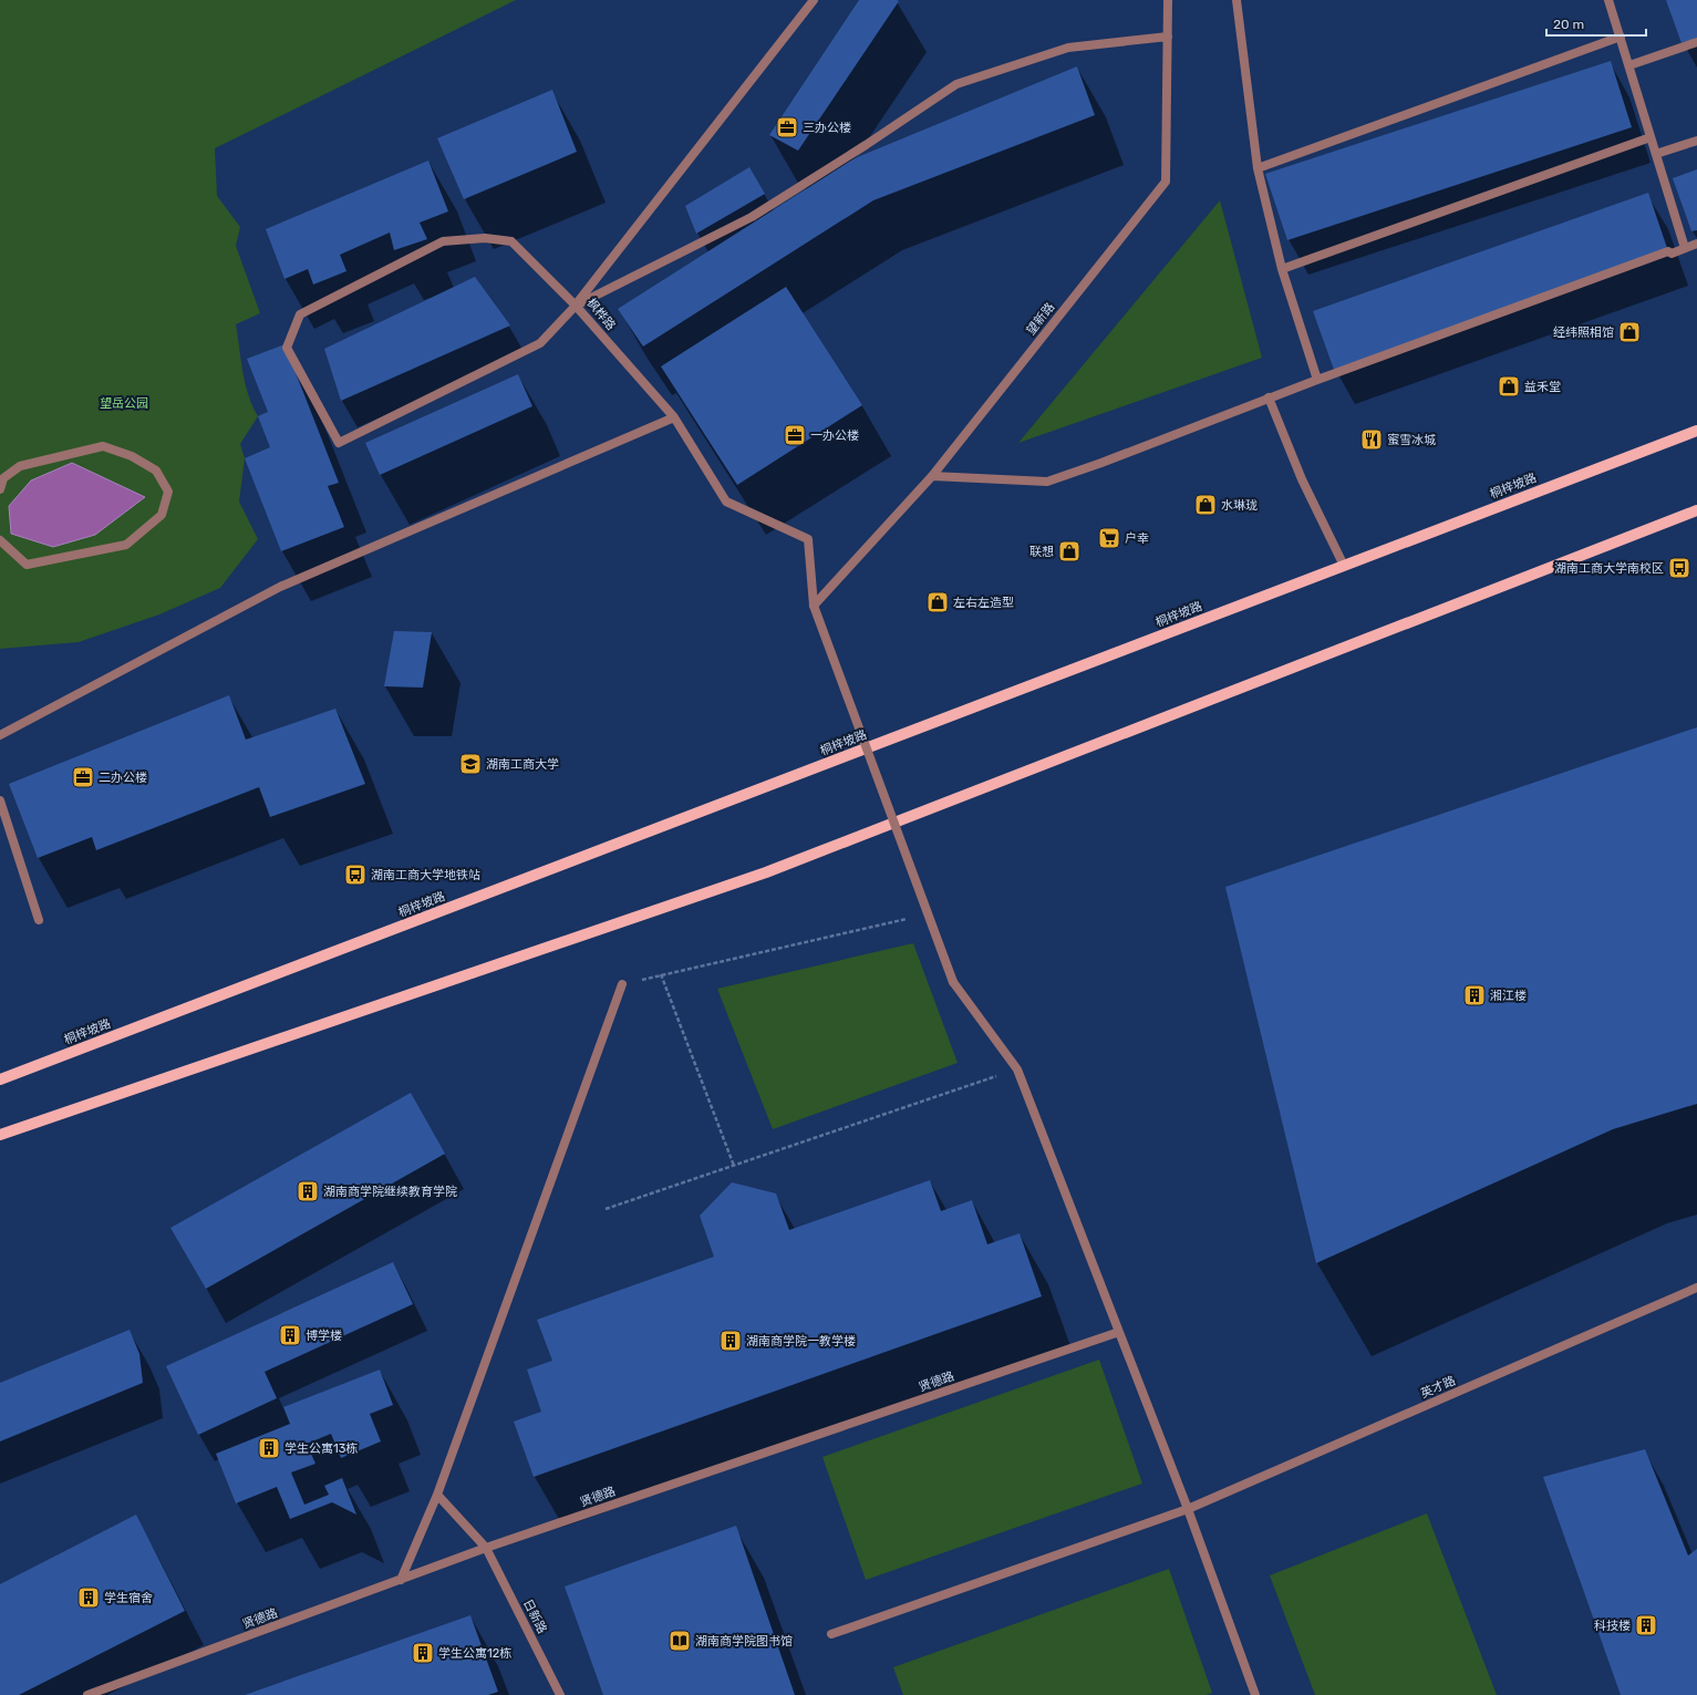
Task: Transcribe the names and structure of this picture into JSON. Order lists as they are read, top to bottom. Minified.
{"streets":{"main road":["桐梓坡路"],"street":["枫桦路","望新路","贤德路","英才路","日新路"]},"crossings":[["枫桦路","望新路"],["贤德路","日新路"]],"parks":["望岳公园"],"places":{"office":["三办公楼","一办公楼","二办公楼"],"shop":["经纬照相馆","益禾堂","水琳珑","联想","左右左造型"],"restaurant":["蜜雪冰城"],"supermarket":["户幸"],"bus stop":["湖南工商大学南校区","湖南工商大学地铁站"],"school or university":["湖南工商大学"],"building":["湘江楼","湖南商学院继续教育学院","博学楼","湖南商学院一教学楼","学生公寓13栋","学生宿舍","科技楼","学生公寓12栋"],"library":["湖南商学院图书馆"]},"scale_bar":"20 m"}
